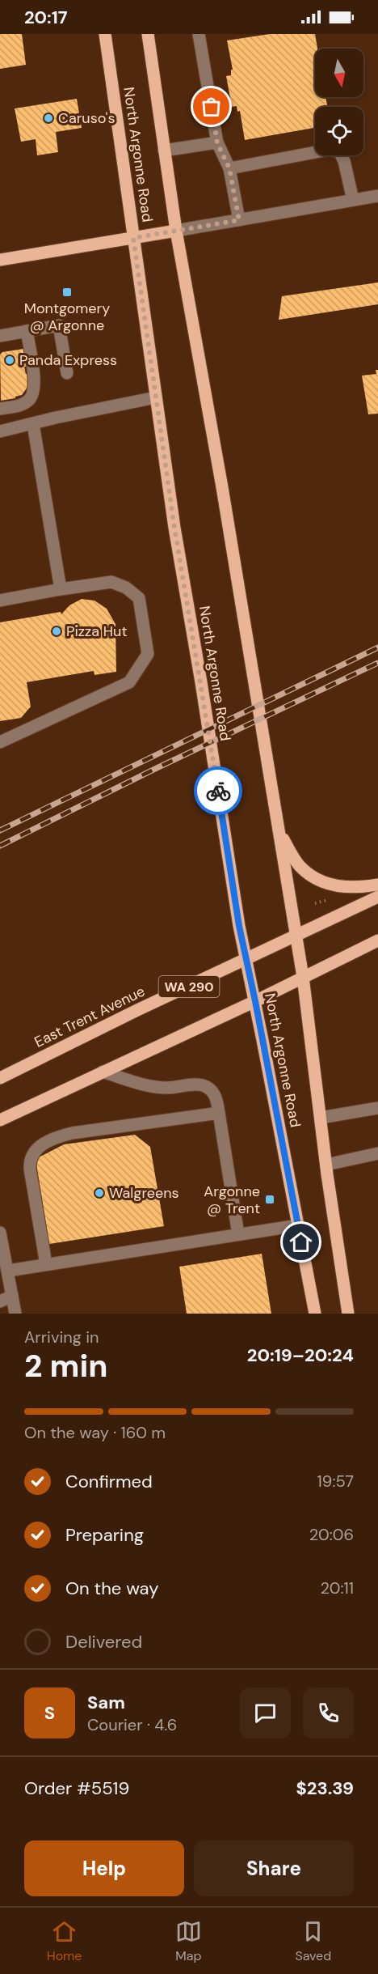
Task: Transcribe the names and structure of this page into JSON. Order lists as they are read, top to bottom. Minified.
{"streets":{"main road":["North Argonne Road","WA 290","East Trent Avenue"]},"crossings":[["North Argonne Road","WA 290"],["North Argonne Road","East Trent Avenue"]],"places":{"other":["Caruso's","Panda Express","Pizza Hut","Walgreens"],"transit":["Montgomery @ Argonne","Argonne @ Trent"]},"north":"bottom","page":{"status":"20:17","heading":["2 min","Arriving in","20:19–20:24"],"panel":["Sam","Courier · 4.6","Order #5519","$23.39"],"bar":"On the way · 160 m","list":[["Confirmed","19:57"],["Preparing","20:06"],["On the way","20:11"],"Delivered"],"round":"S","buttons":["Help","Share"],"tabs":["Home","Map","Saved"]}}
